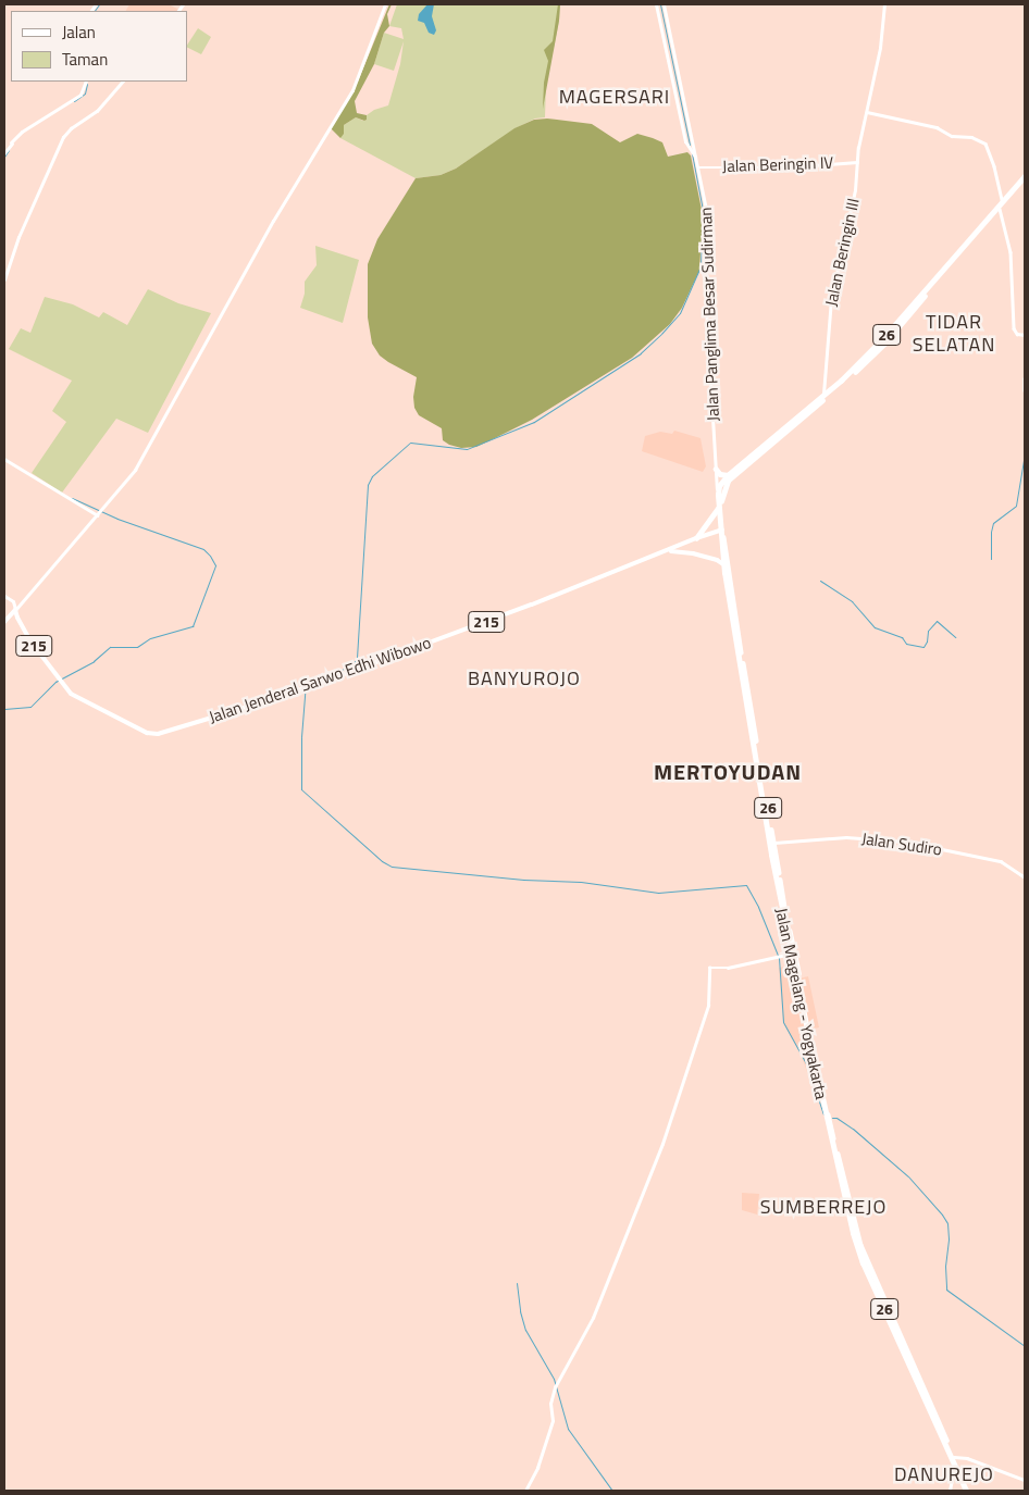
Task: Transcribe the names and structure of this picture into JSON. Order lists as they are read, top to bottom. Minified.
{"streets":{"highway":["26","Jalan Magelang - Yogyakarta"],"main road":["Jalan Panglima Besar Sudirman","215","Jalan Jenderal Sarwo Edhi Wibowo"],"street":["Jalan Beringin IV","Jalan Beringin III","Jalan Sudiro"]},"crossings":[["Jalan Beringin IV","Jalan Beringin III"],["Jalan Beringin IV","Jalan Panglima Besar Sudirman"],["Jalan Beringin III","26"],["26","Jalan Magelang - Yogyakarta"],["215","Jalan Jenderal Sarwo Edhi Wibowo"],["Jalan Jenderal Sarwo Edhi Wibowo","Jalan Magelang - Yogyakarta"],["Jalan Sudiro","Jalan Magelang - Yogyakarta"]],"districts":["MAGERSARI","TIDAR SELATAN","BANYUROJO","MERTOYUDAN","SUMBERREJO","DANUREJO"],"legend":["Jalan","Taman"]}
